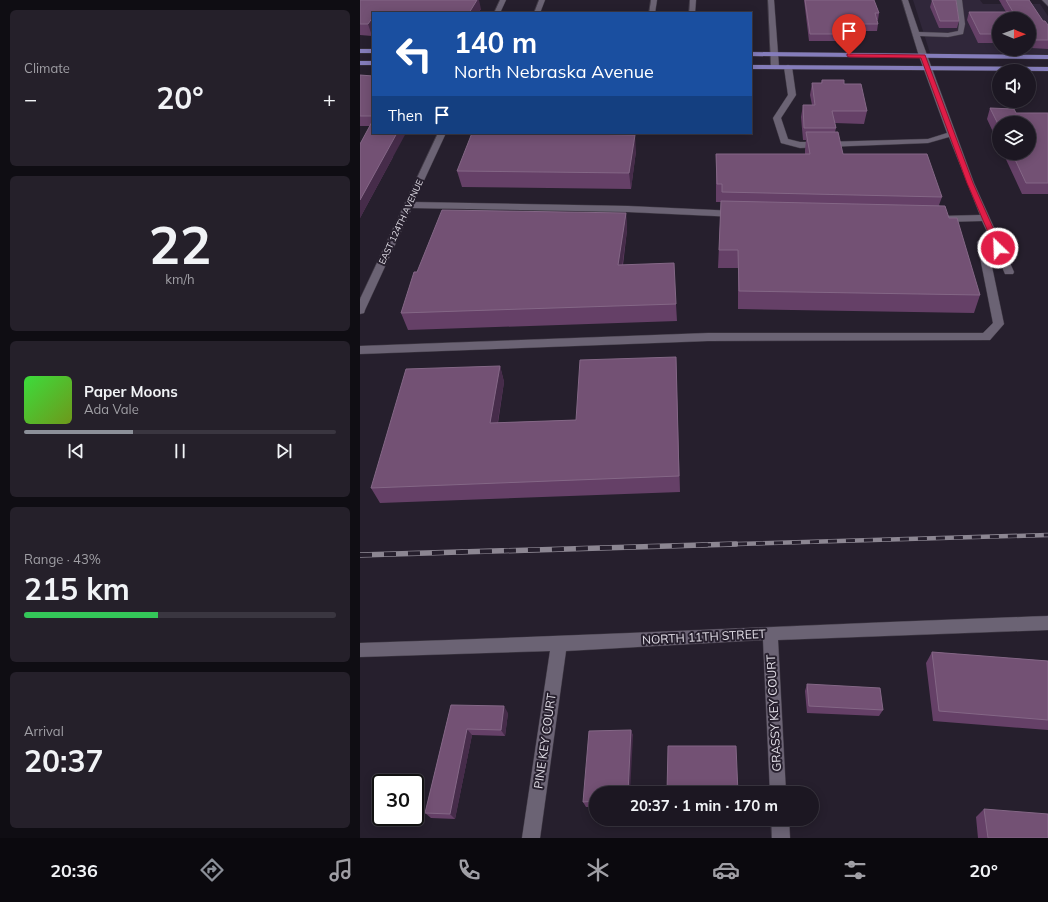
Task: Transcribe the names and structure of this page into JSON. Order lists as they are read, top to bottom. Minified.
{"streets":{"street":["EAST 124TH AVENUE","NORTH 11TH STREET","GRASSY KEY COURT","PINE KEY COURT"]},"crossings":[["NORTH 11TH STREET","GRASSY KEY COURT"],["NORTH 11TH STREET","PINE KEY COURT"]],"north":"right","page":{"tile":["Climate",["22","km/h"],["Range · 43%","215 km"],["Arrival","20:37"]],"turn":["140 m","North Nebraska Avenue"],"heat":["−","20°","+"],"then":"Then","song":["Paper Moons","Ada Vale"],"limit":"30","trip":"20:37 · 1 min · 170 m","tabs":["20:36","20°"]}}
